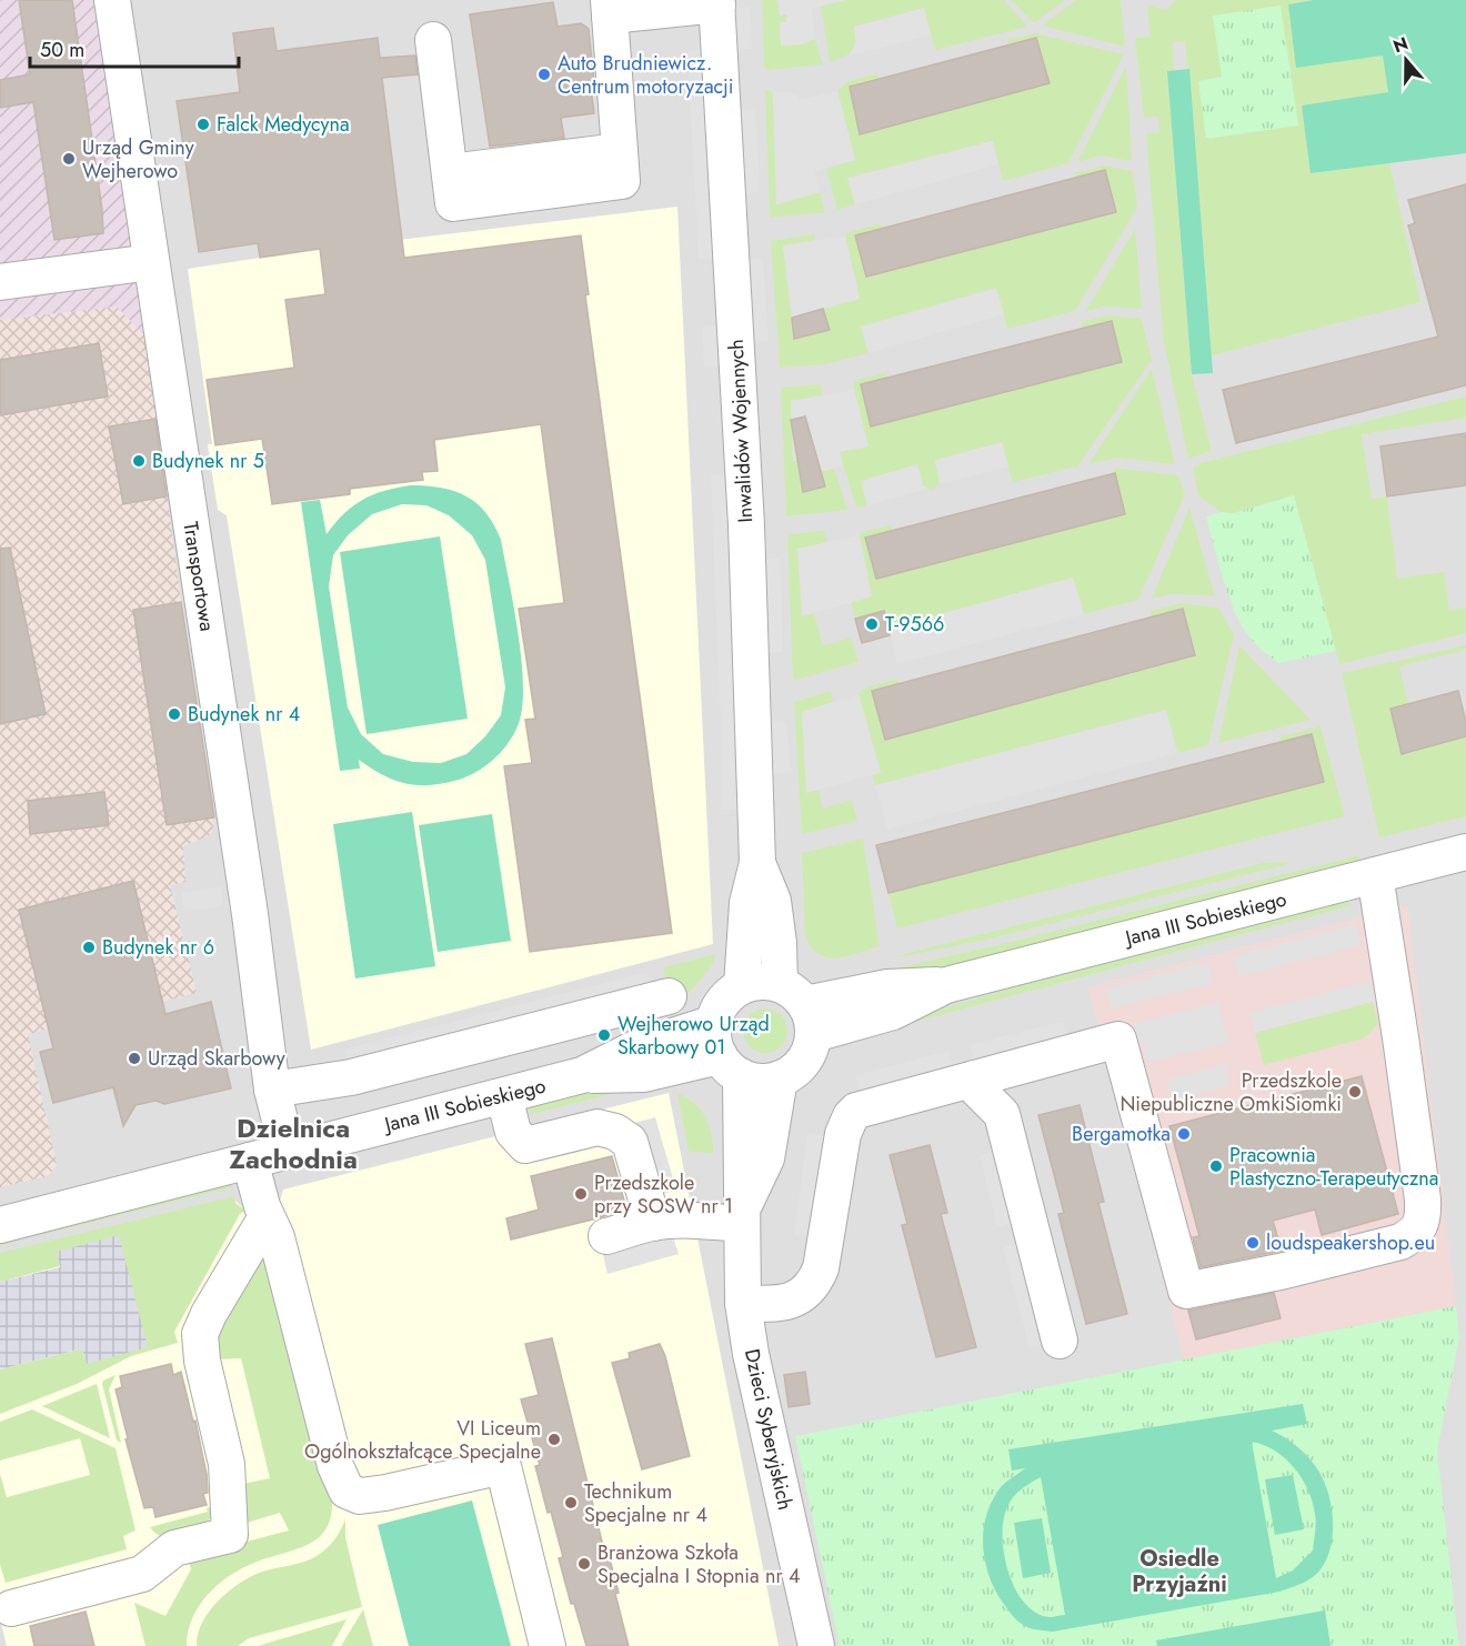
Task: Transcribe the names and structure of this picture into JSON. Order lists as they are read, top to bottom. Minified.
{"streets":{"street":["Inwalidów Wojennych","Transportowa","Jana III Sobieskiego","Dzieci Syberyjskich"]},"crossings":[["Inwalidów Wojennych","Jana III Sobieskiego"],["Inwalidów Wojennych","Dzieci Syberyjskich"],["Transportowa","Jana III Sobieskiego"],["Jana III Sobieskiego","Dzieci Syberyjskich"]],"districts":["Dzielnica Zachodnia","Osiedle Przyjaźni"],"places":["Auto Brudniewicz. Centrum motoryzacji","Falck Medycyna","Urząd Gminy Wejherowo","Budynek nr 5","T-9566","Budynek nr 4","Budynek nr 6","Wejherowo Urząd Skarbowy 01","Urząd Skarbowy","Przedszkole Niepubliczne OmkiSiomki","Bergamotka","Pracownia Plastyczno-Terapeutyczna","Przedszkole przy SOSW nr 1","loudspeakershop.eu","VI Liceum Ogólnokształcące Specjalne","Technikum Specjalne nr 4","Branżowa Szkoła Specjalna I Stopnia nr 4"],"scale_bar":"50 m","north":"top"}
